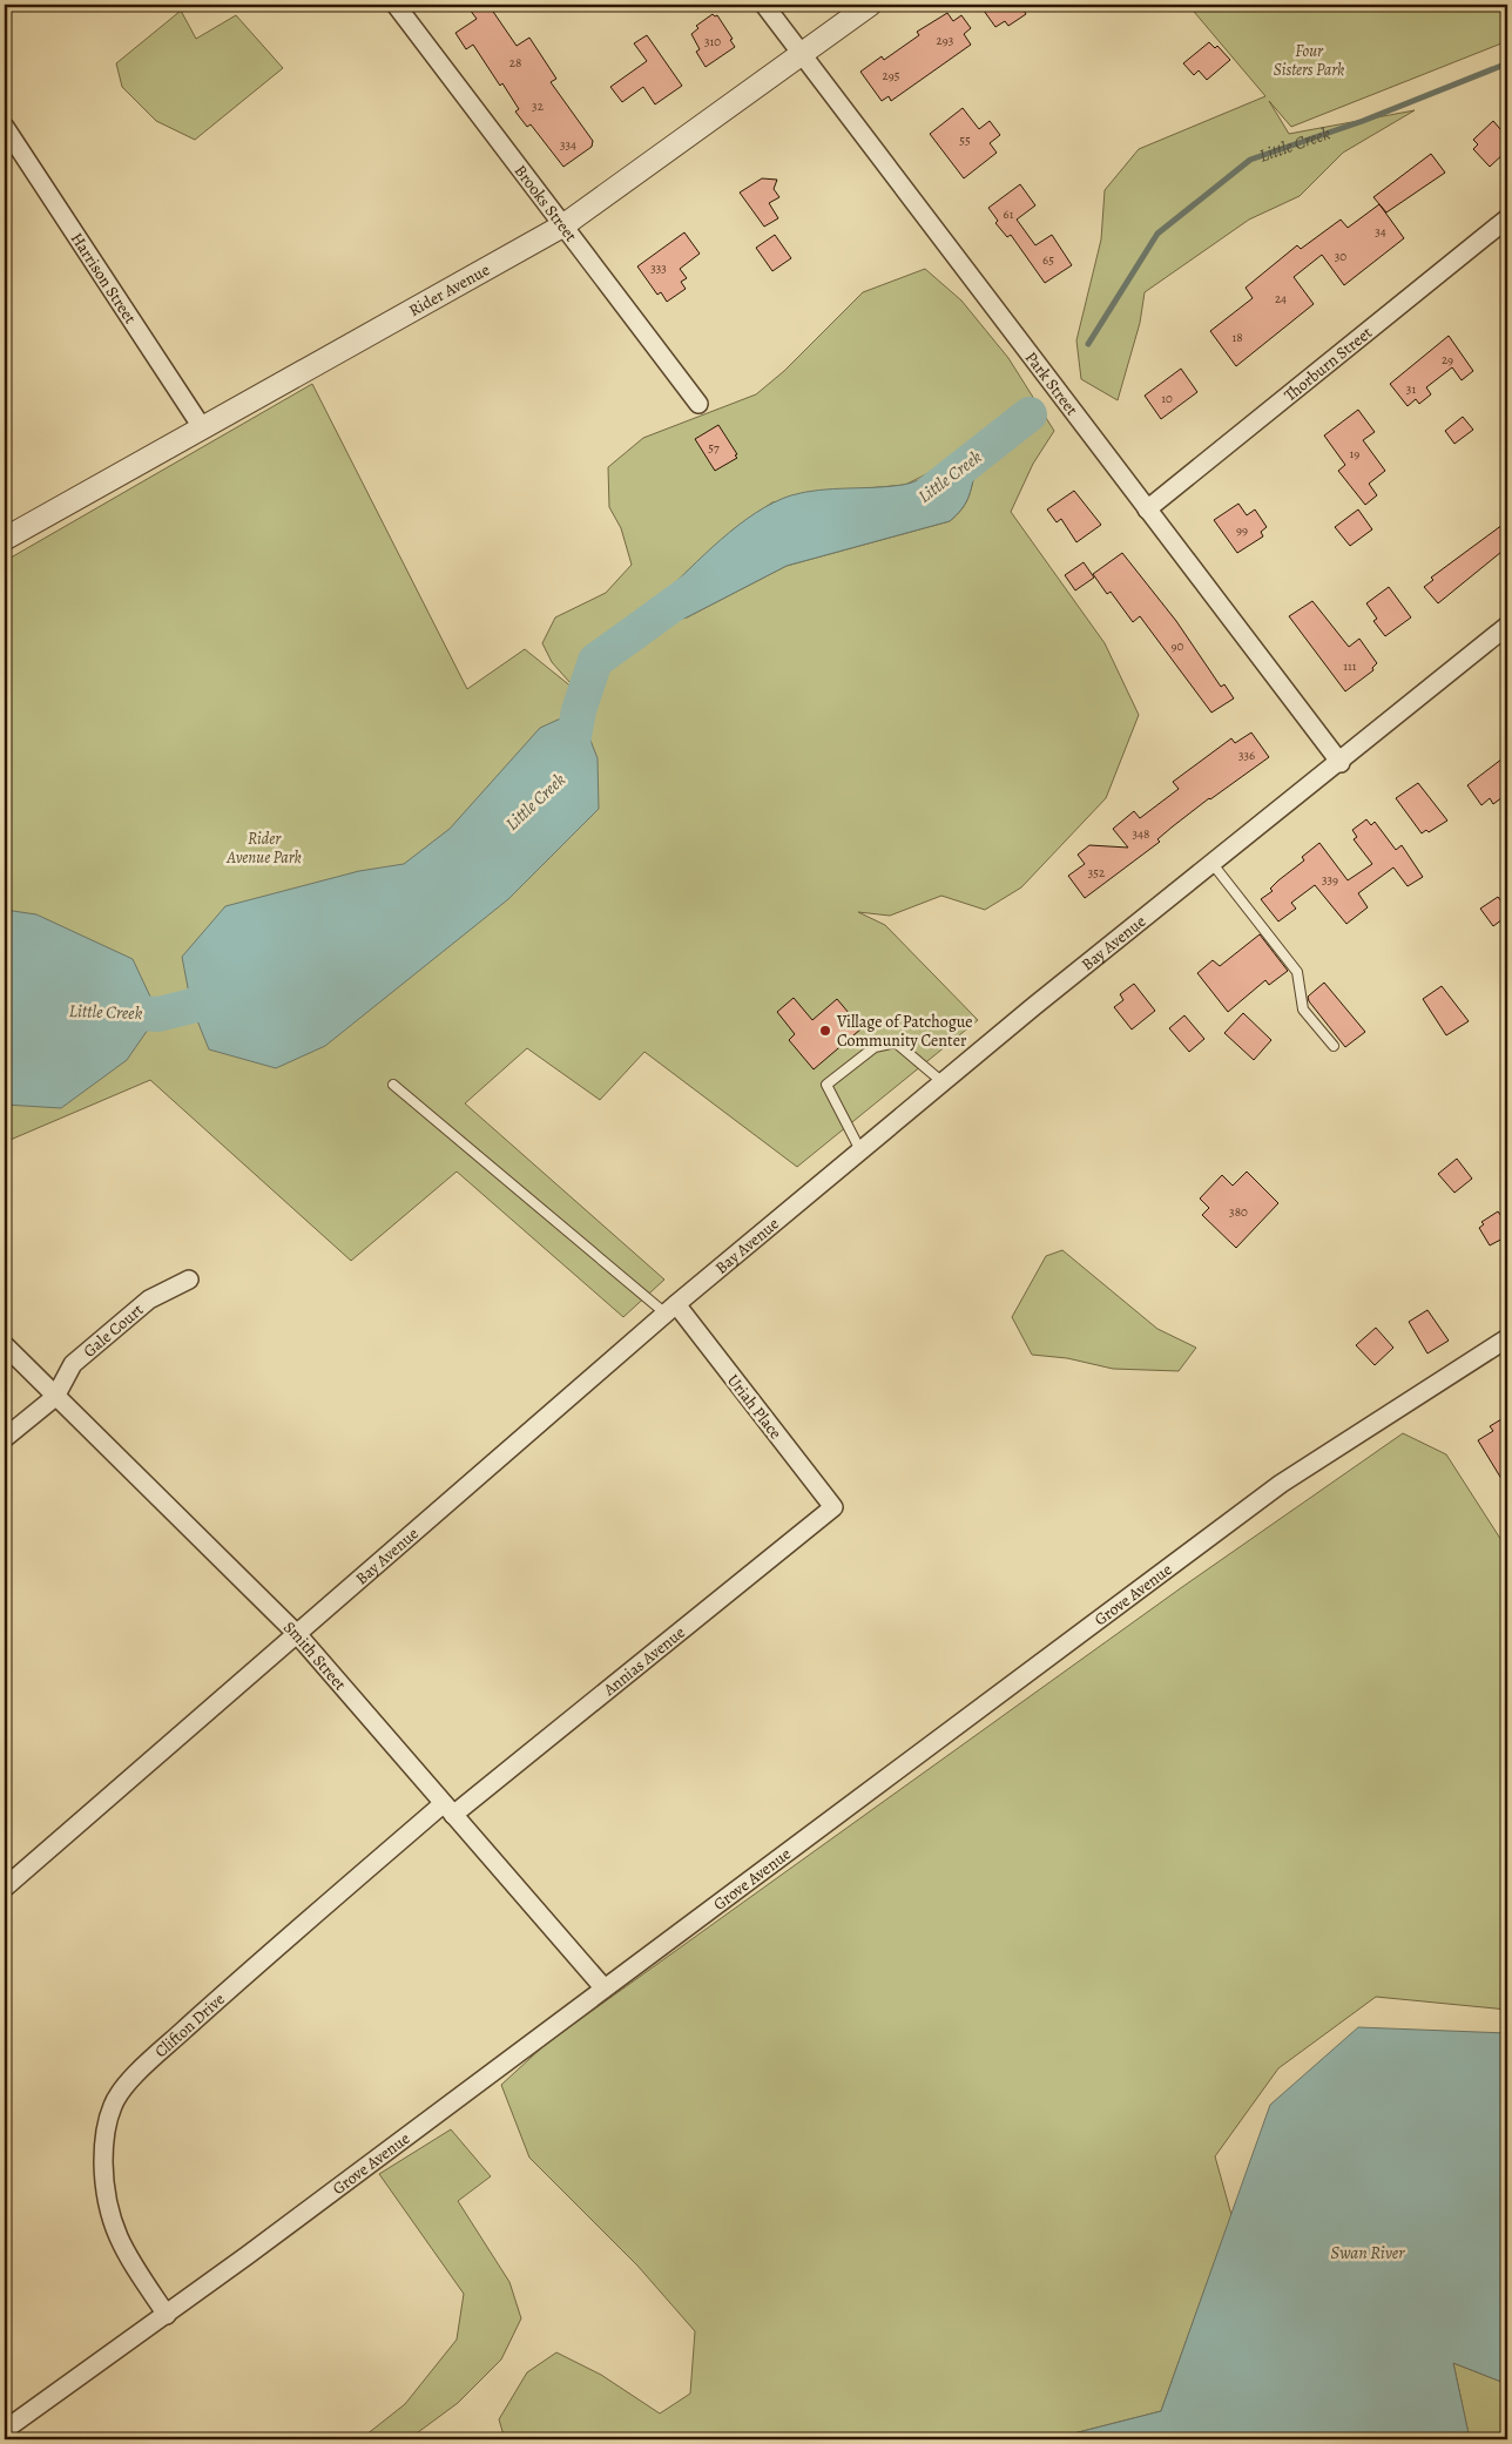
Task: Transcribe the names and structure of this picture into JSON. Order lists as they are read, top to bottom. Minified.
{"streets":{"street":["Brooks Street","Harrison Street","Rider Avenue","Thorburn Street","Park Street","Bay Avenue","Gale Court","Uriah Place","Grove Avenue","Smith Street","Annias Avenue","Clifton Drive"]},"crossings":[["Brooks Street","Rider Avenue"],["Harrison Street","Rider Avenue"],["Rider Avenue","Park Street"],["Thorburn Street","Park Street"],["Park Street","Bay Avenue"],["Bay Avenue","Uriah Place"],["Bay Avenue","Smith Street"],["Gale Court","Smith Street"],["Uriah Place","Annias Avenue"],["Grove Avenue","Smith Street"],["Grove Avenue","Clifton Drive"],["Smith Street","Annias Avenue"],["Smith Street","Clifton Drive"],["Annias Avenue","Clifton Drive"]],"water":["Little Creek","Swan River"],"parks":["Four Sisters Park","Rider Avenue Park"],"places":["Village of Patchogue Community Center"],"house_numbers":["293","310","28","295","32","55","334","61","34","30","65","333","24","18","29","31","10","57","19","99","90","111","336","348","352","339","380"]}
